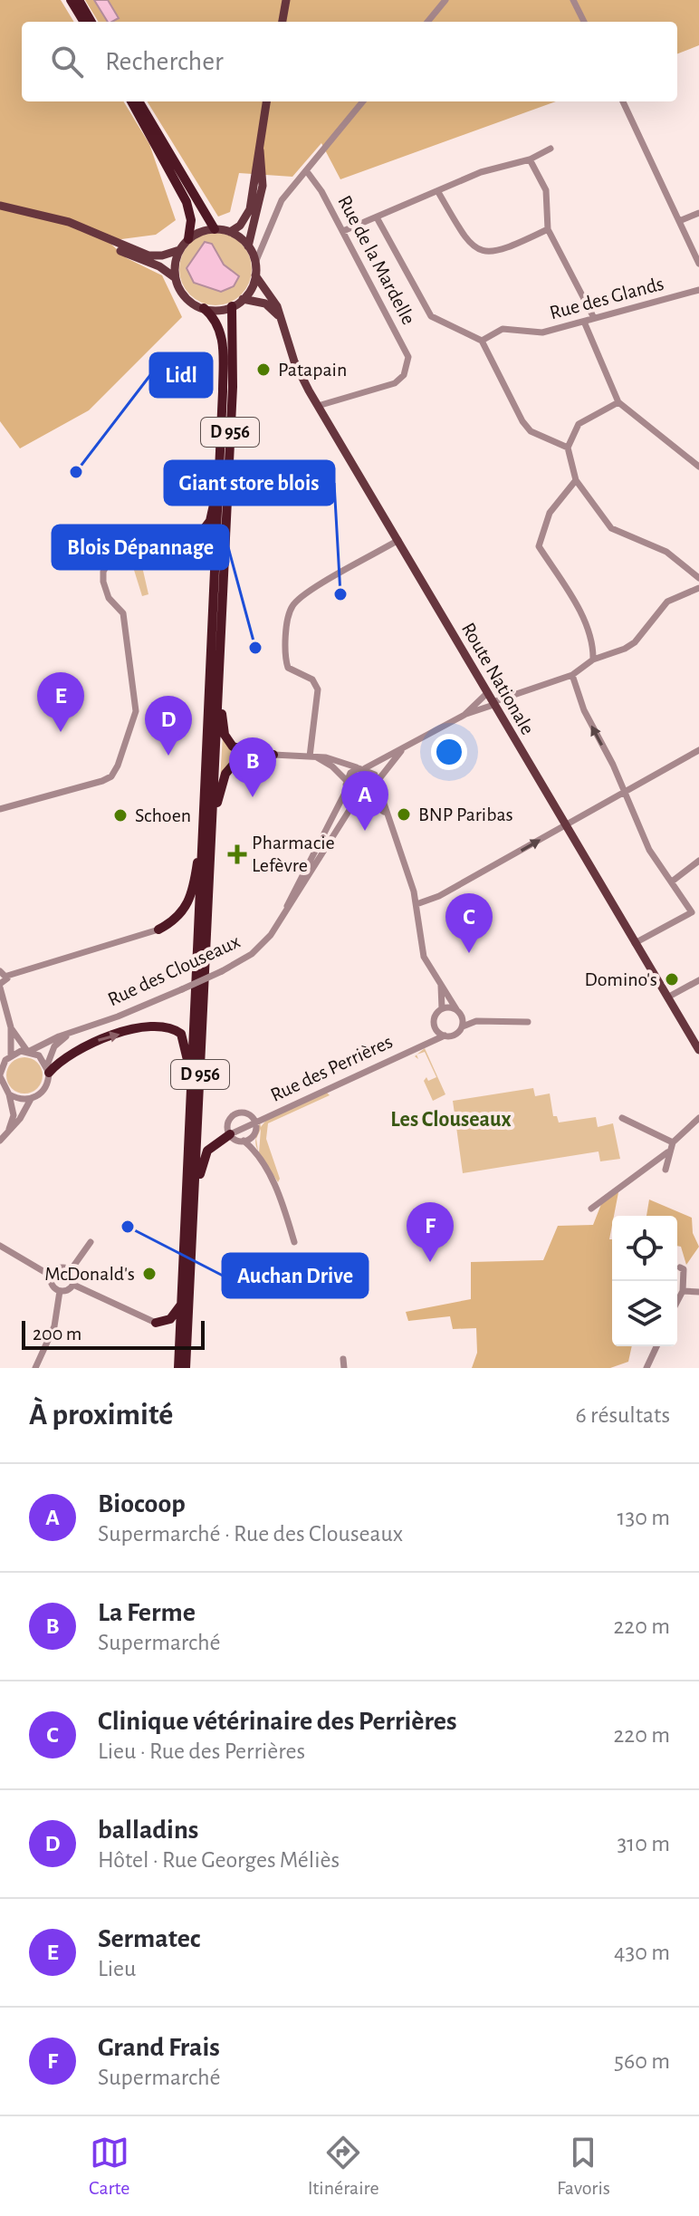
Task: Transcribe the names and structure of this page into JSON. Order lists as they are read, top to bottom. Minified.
{"streets":{"highway":["D 956"],"main road":["Route Nationale"],"street":["Rue de la Mardelle","Rue des Glands","Rue des Clouseaux","Rue des Perrières"]},"crossings":[["Rue de la Mardelle","Route Nationale"],["D 956","Route Nationale"],["D 956","Rue des Clouseaux"]],"districts":["Les Clouseaux"],"places":{"other":["Patapain","Lidl","Giant store blois","Blois Dépannage","BNP Paribas","Schoen","Domino's","Auchan Drive","McDonald's"],"health":["Pharmacie Lefèvre"]},"scale_bar":"200 m","page":{"search":"Rechercher","pins":["E","D","B","A","C","F"],"scale":"200 m","heading":["À proximité","6 résultats"],"list":[{"mark":"A","name":"Biocoop","note":"Supermarché · Rue des Clouseaux","value":"130 m"},{"mark":"B","name":"La Ferme","note":"Supermarché","value":"220 m"},{"mark":"C","name":"Clinique vétérinaire des Perrières","note":"Lieu · Rue des Perrières","value":"220 m"},{"mark":"D","name":"balladins","note":"Hôtel · Rue Georges Méliès","value":"310 m"},{"mark":"E","name":"Sermatec","note":"Lieu","value":"430 m"},{"mark":"F","name":"Grand Frais","note":"Supermarché","value":"560 m"}],"nav":["Carte","Itinéraire","Favoris"]}}
